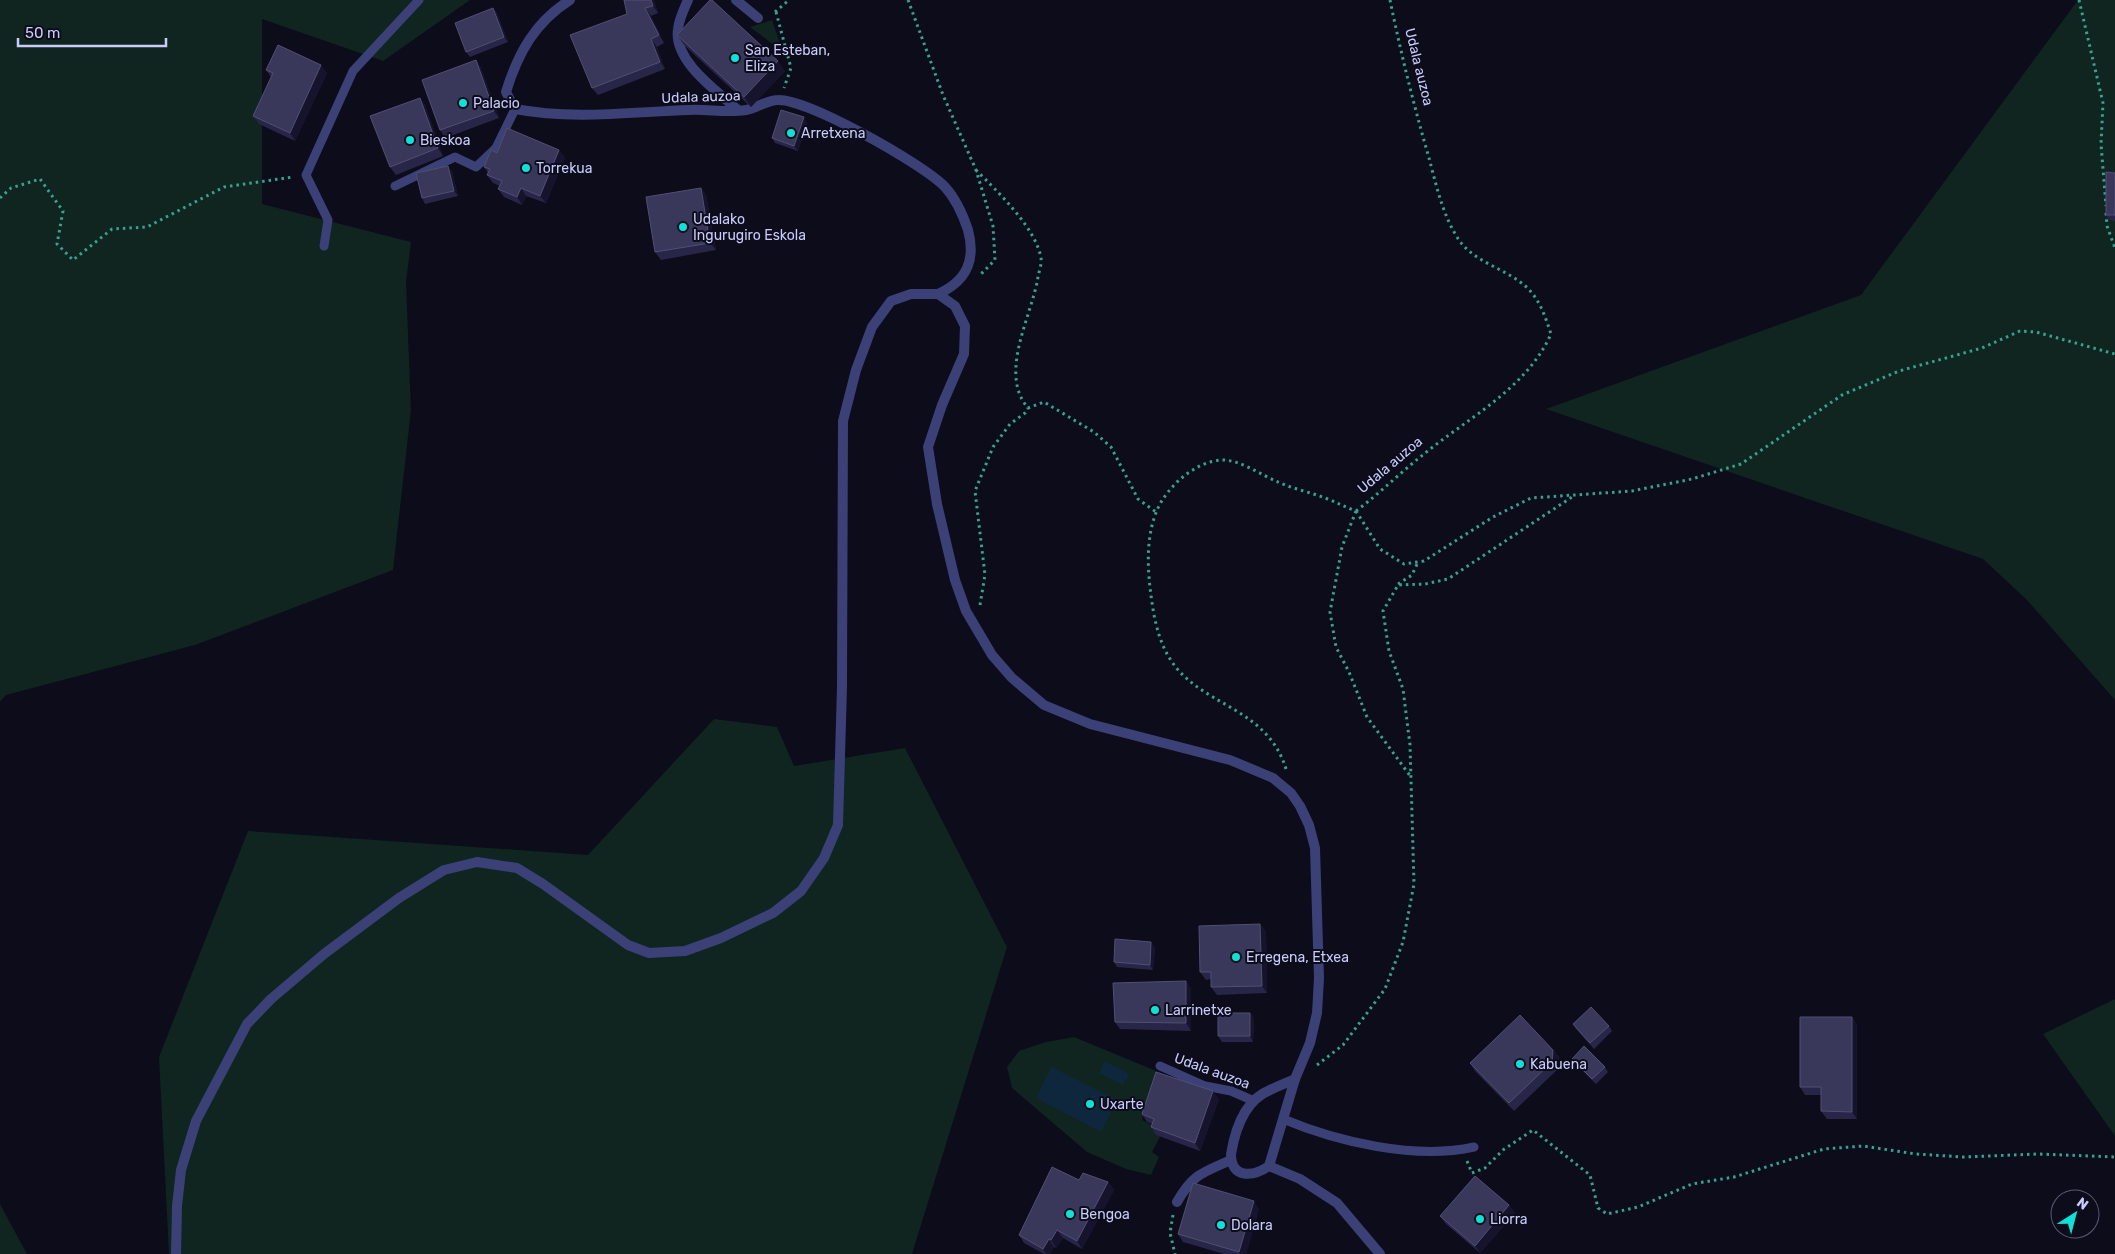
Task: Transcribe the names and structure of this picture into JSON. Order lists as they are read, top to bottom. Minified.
{"streets":{"street":["Udala auzoa"]},"places":["San Esteban, Eliza","Palacio","Arretxena","Bieskoa","Torrekua","Udalako Ingurugiro Eskola","Erregena, Etxea","Larrinetxe","Kabuena","Uxarte","Bengoa","Liorra","Dolara"],"scale_bar":"50 m","north":"top right"}
